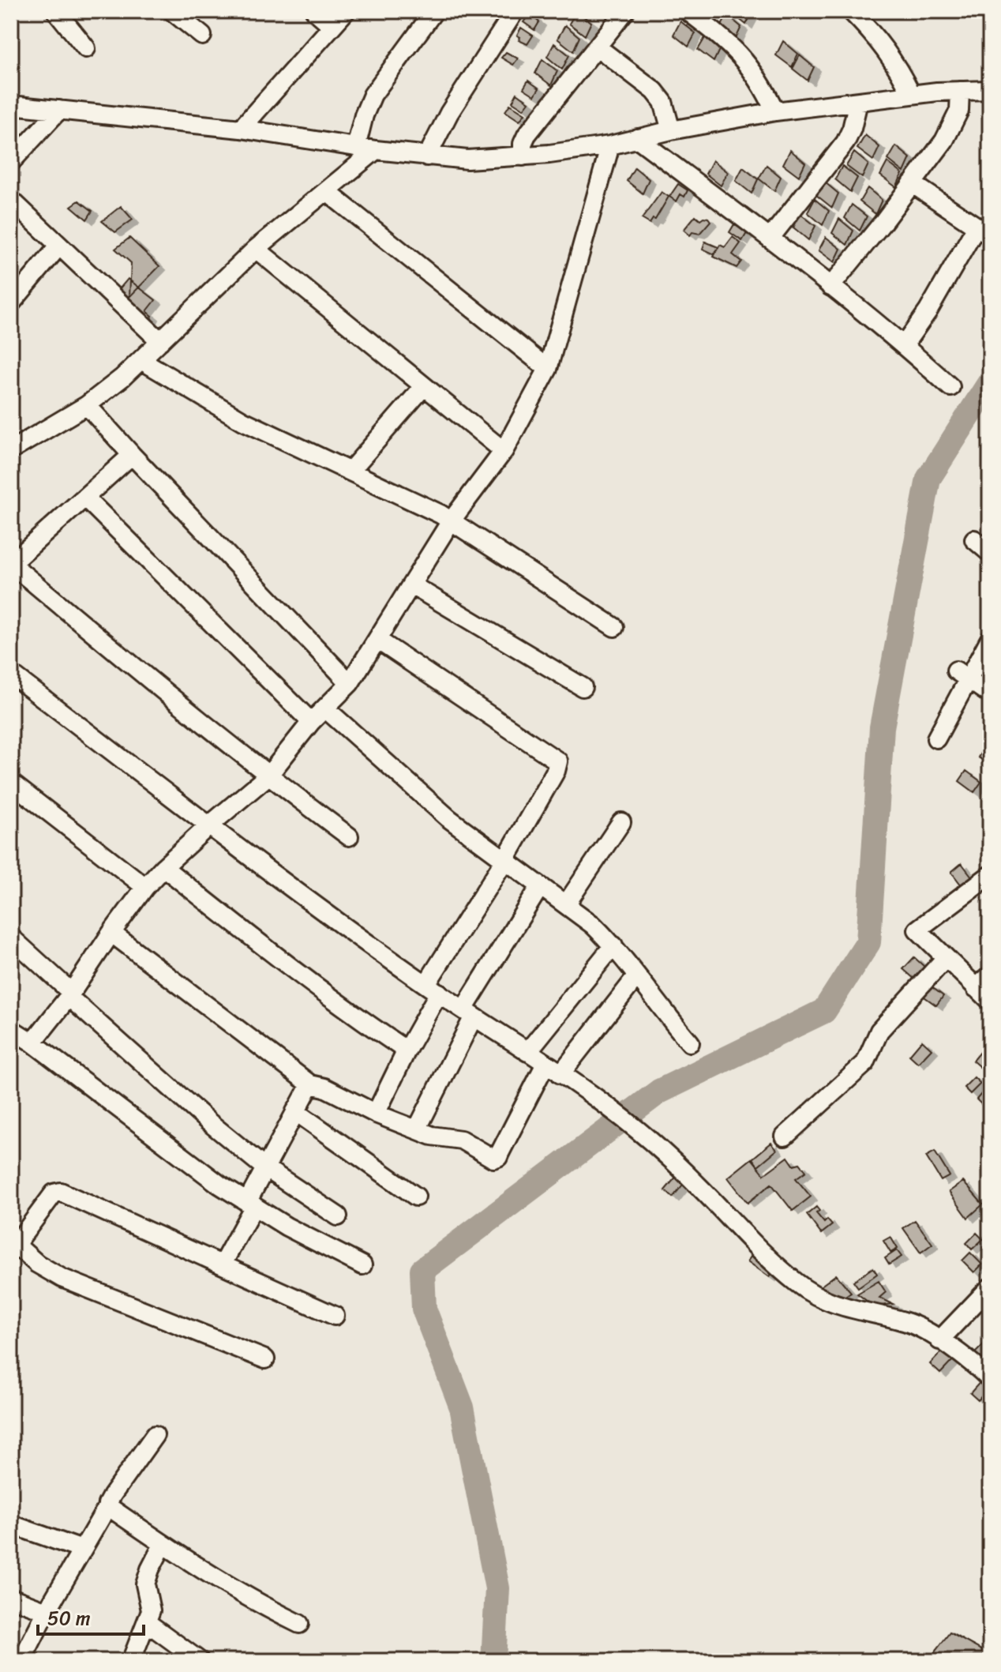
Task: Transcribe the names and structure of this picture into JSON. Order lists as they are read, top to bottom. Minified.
{"scale_bar":"50 m"}
